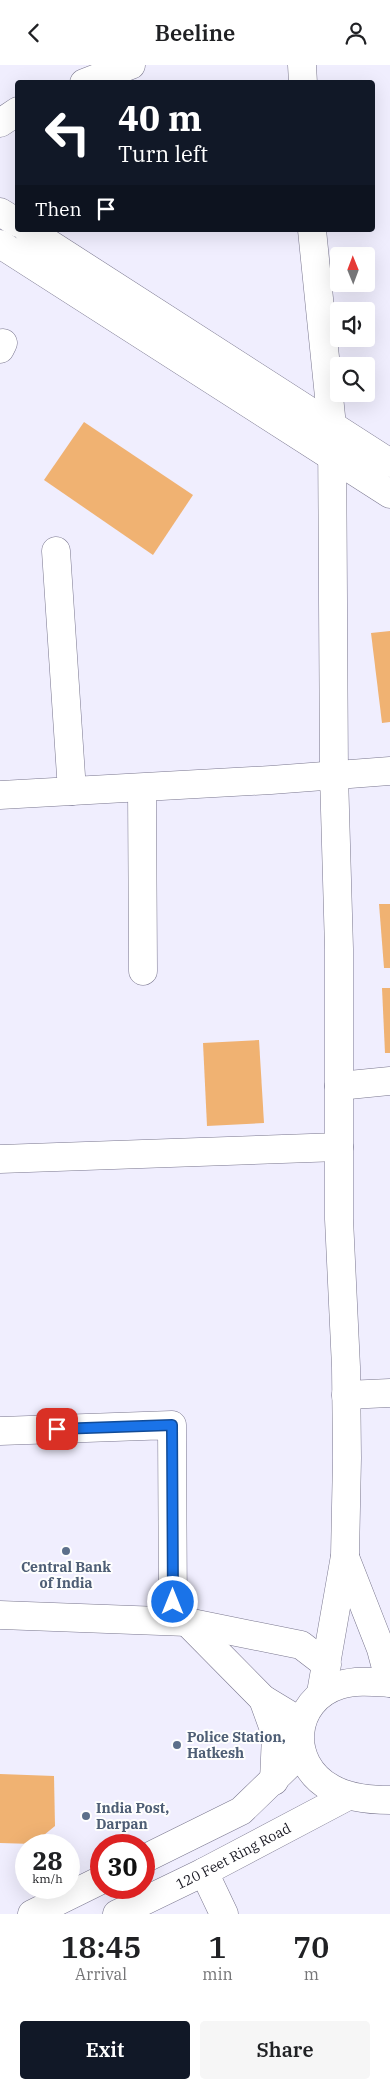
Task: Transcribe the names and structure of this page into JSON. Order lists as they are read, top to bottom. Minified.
{"streets":{"street":["120 Feet Ring Road"]},"places":["Central Bank of India","Police Station, Hatkesh","India Post, Darpan"],"north":"top","page":{"header":"Beeline","turn":["40 m","Turn left"],"then":"Then","speed":"28 km/h","limit":"30","eta":["18:45","Arrival","1","min","70","m"],"buttons":["Exit","Share"]}}
